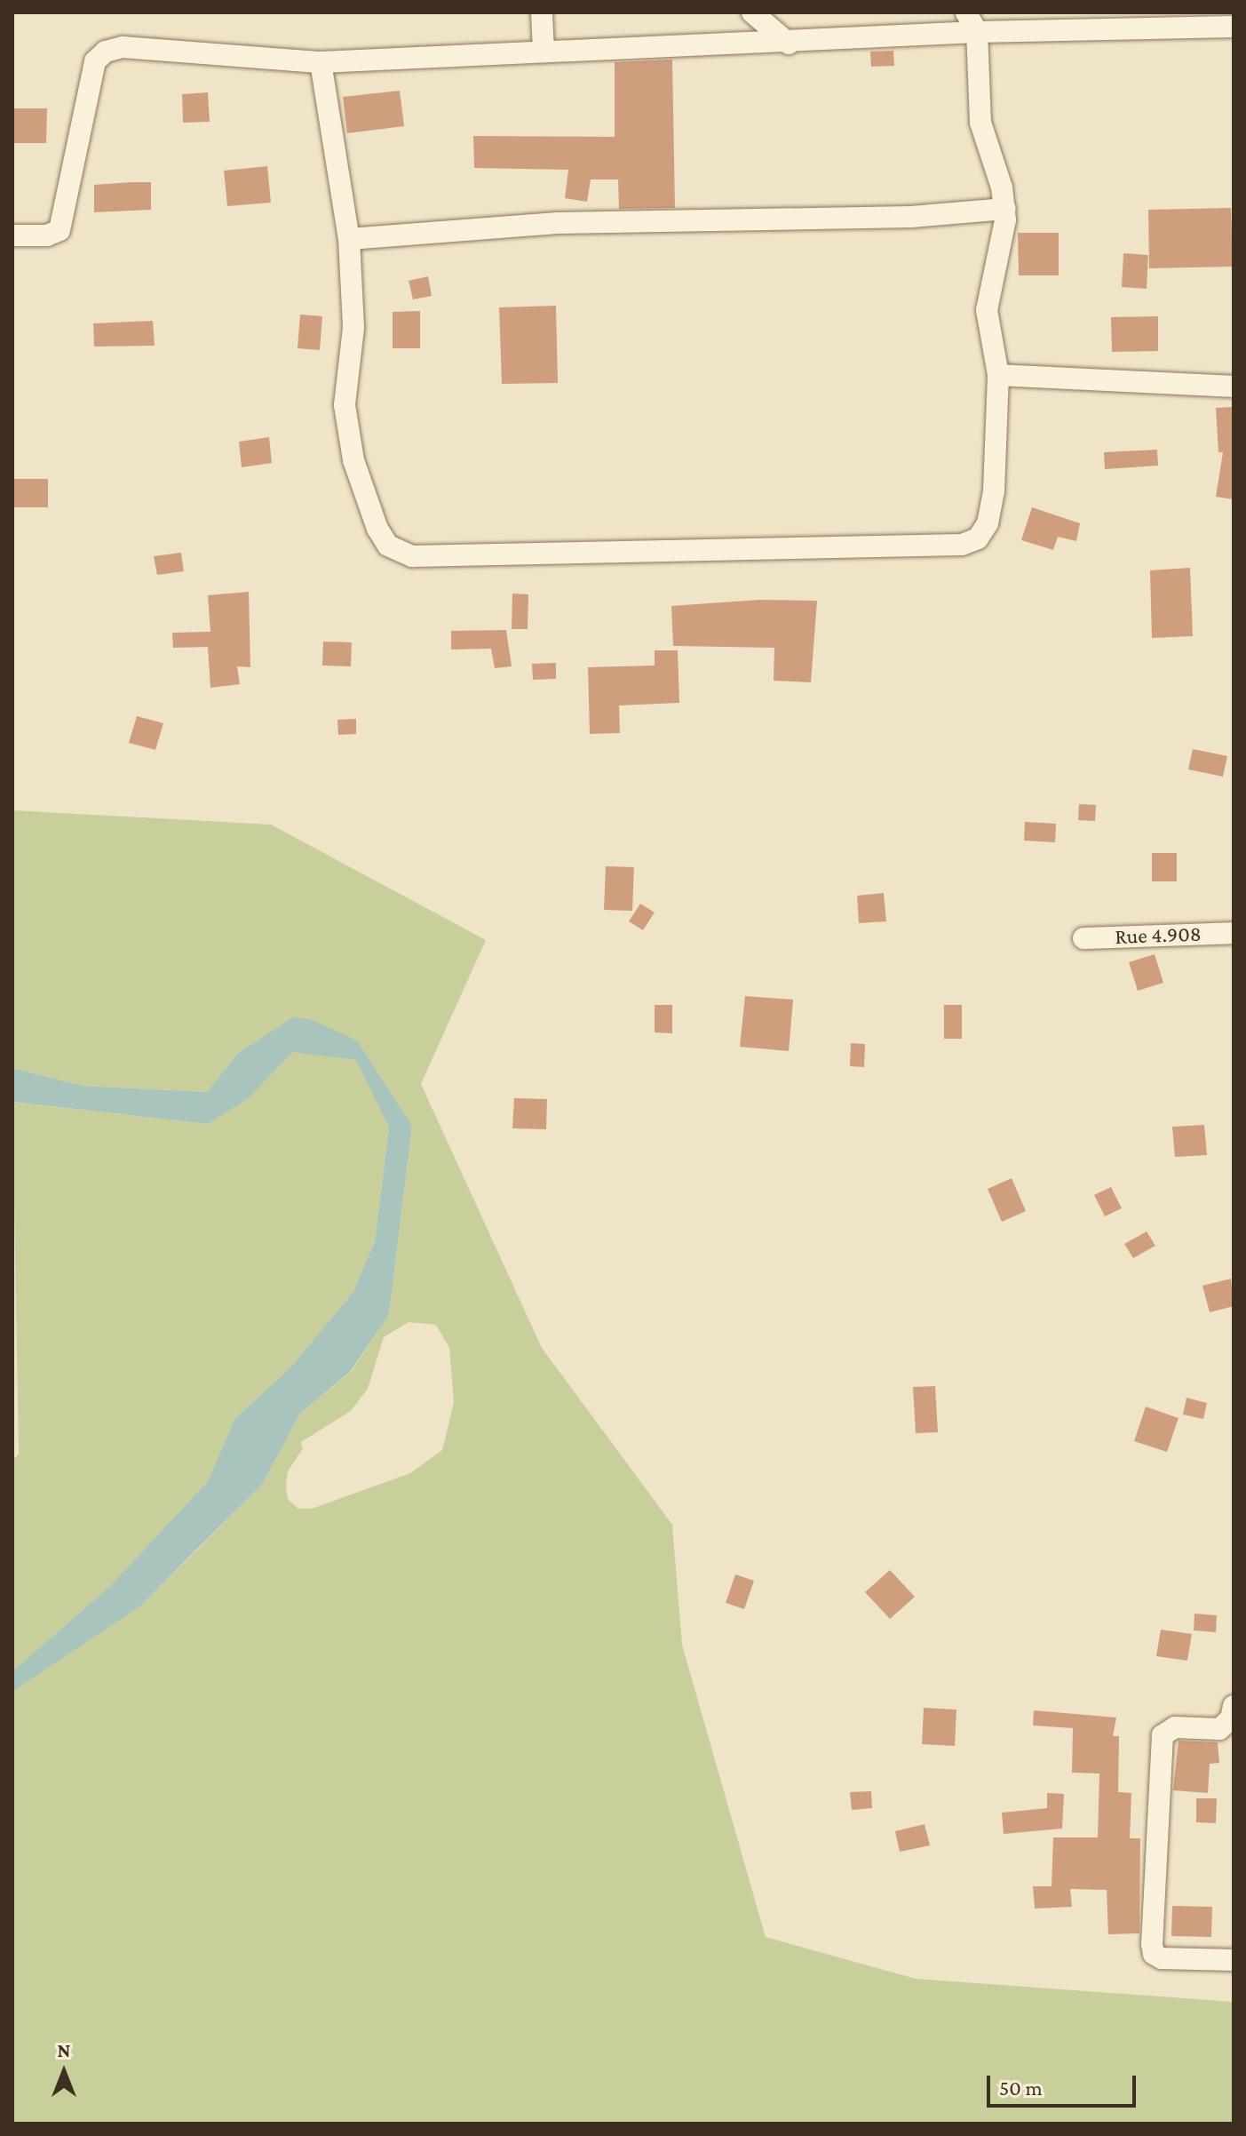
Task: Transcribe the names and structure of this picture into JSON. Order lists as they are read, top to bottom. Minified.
{"streets":{"street":["Rue 4.908"]},"scale_bar":"50 m","north":"top"}
